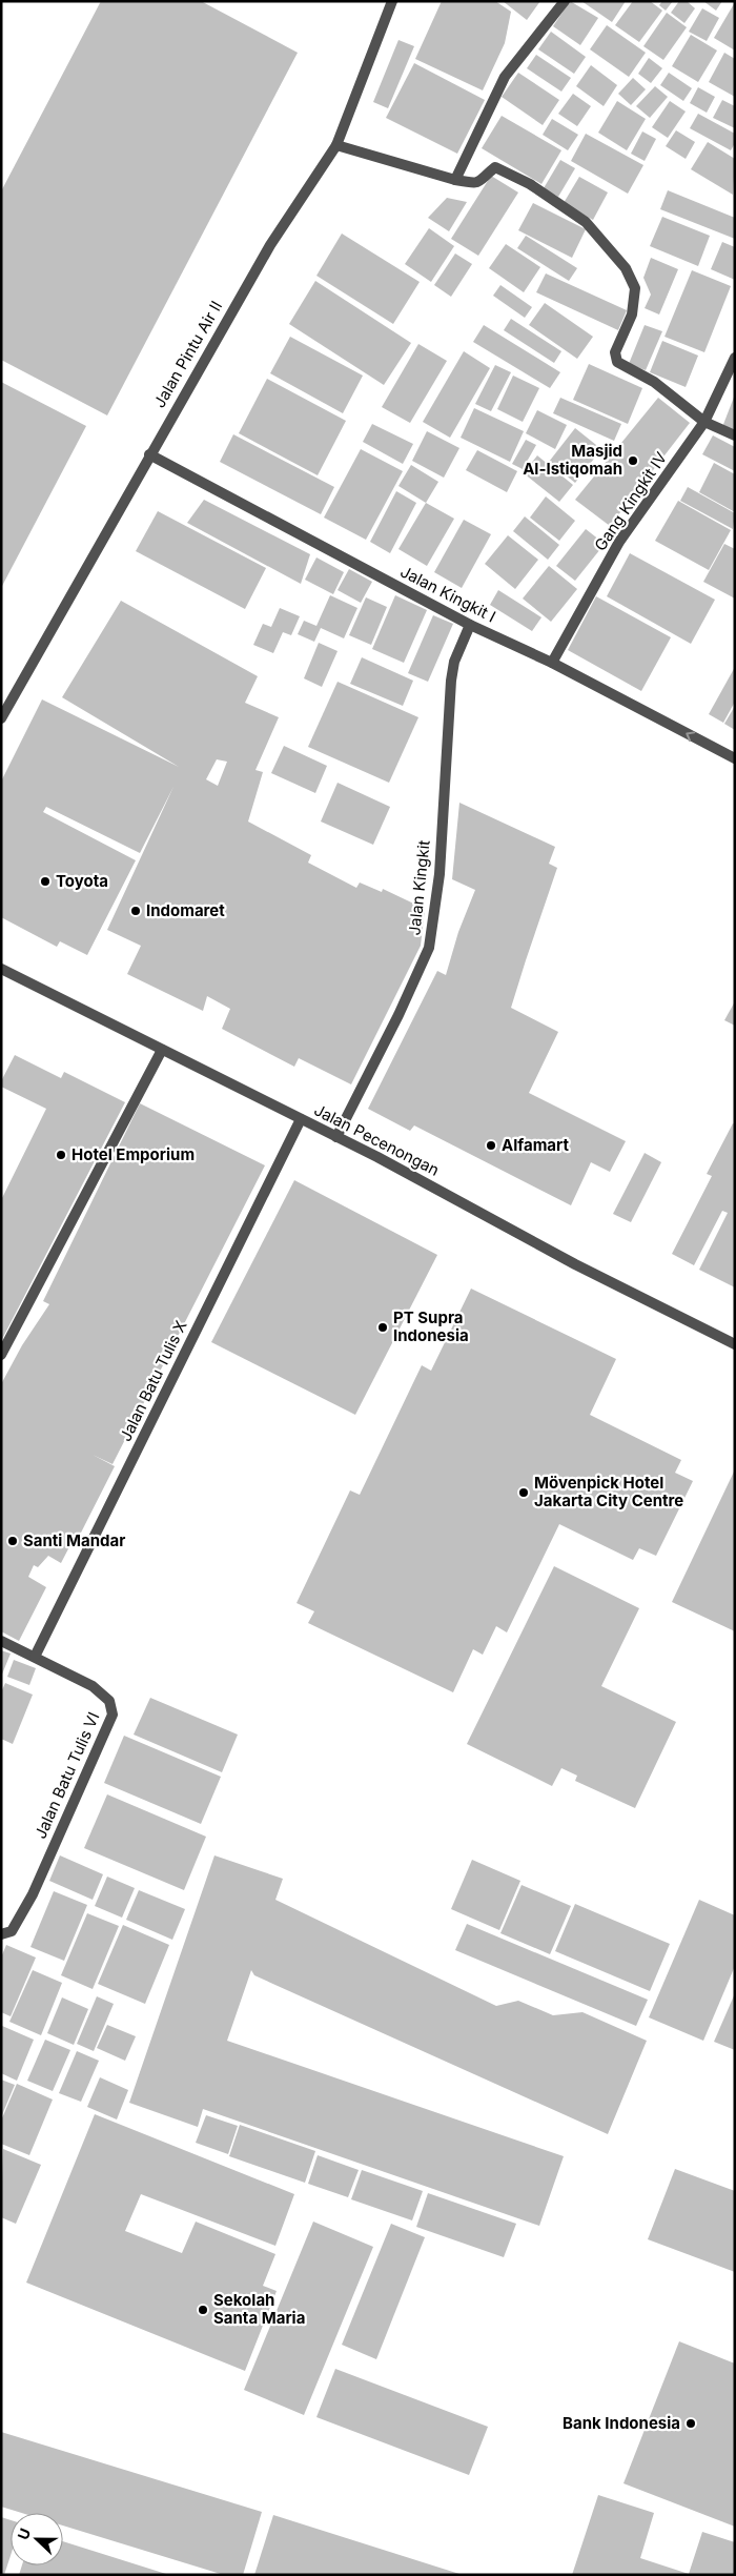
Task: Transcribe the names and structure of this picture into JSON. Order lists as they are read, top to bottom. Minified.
{"streets":{"street":["Jalan Pintu Air II","Gang Kingkit IV","Jalan Kingkit I","Jalan Kingkit","Jalan Pecenongan","Jalan Batu Tulis X","Jalan Batu Tulis VI"]},"crossings":[["Jalan Pintu Air II","Jalan Kingkit I"],["Gang Kingkit IV","Jalan Kingkit I"],["Jalan Kingkit I","Jalan Kingkit"],["Jalan Kingkit","Jalan Pecenongan"],["Jalan Pecenongan","Jalan Batu Tulis X"],["Jalan Batu Tulis X","Jalan Batu Tulis VI"]],"places":["Masjid Al-Istiqomah","Toyota","Indomaret","Alfamart","Hotel Emporium","PT Supra Indonesia","Mövenpick Hotel Jakarta City Centre","Santi Mandar","Sekolah Santa Maria","Bank Indonesia"],"north":"left"}
